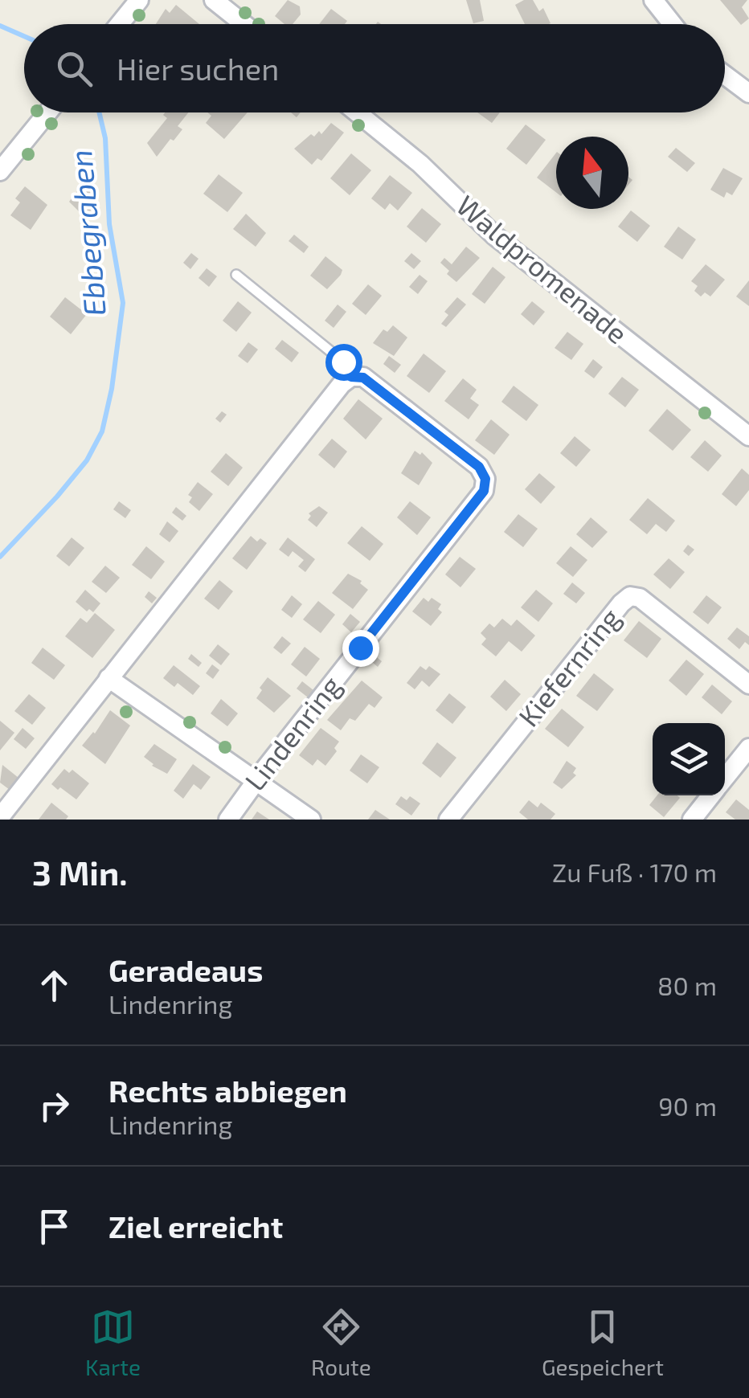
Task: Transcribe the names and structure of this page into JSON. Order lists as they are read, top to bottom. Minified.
{"streets":{"street":["Waldpromenade","Kiefernring","Lindenring"]},"water":["Ebbegraben"],"north":"top","page":{"search":"Hier suchen","heading":["3 Min.","Zu Fuß · 170 m"],"list":[["Geradeaus","Lindenring","80 m"],["Rechts abbiegen","Lindenring","90 m"],"Ziel erreicht"],"nav":["Karte","Route","Gespeichert"]}}
